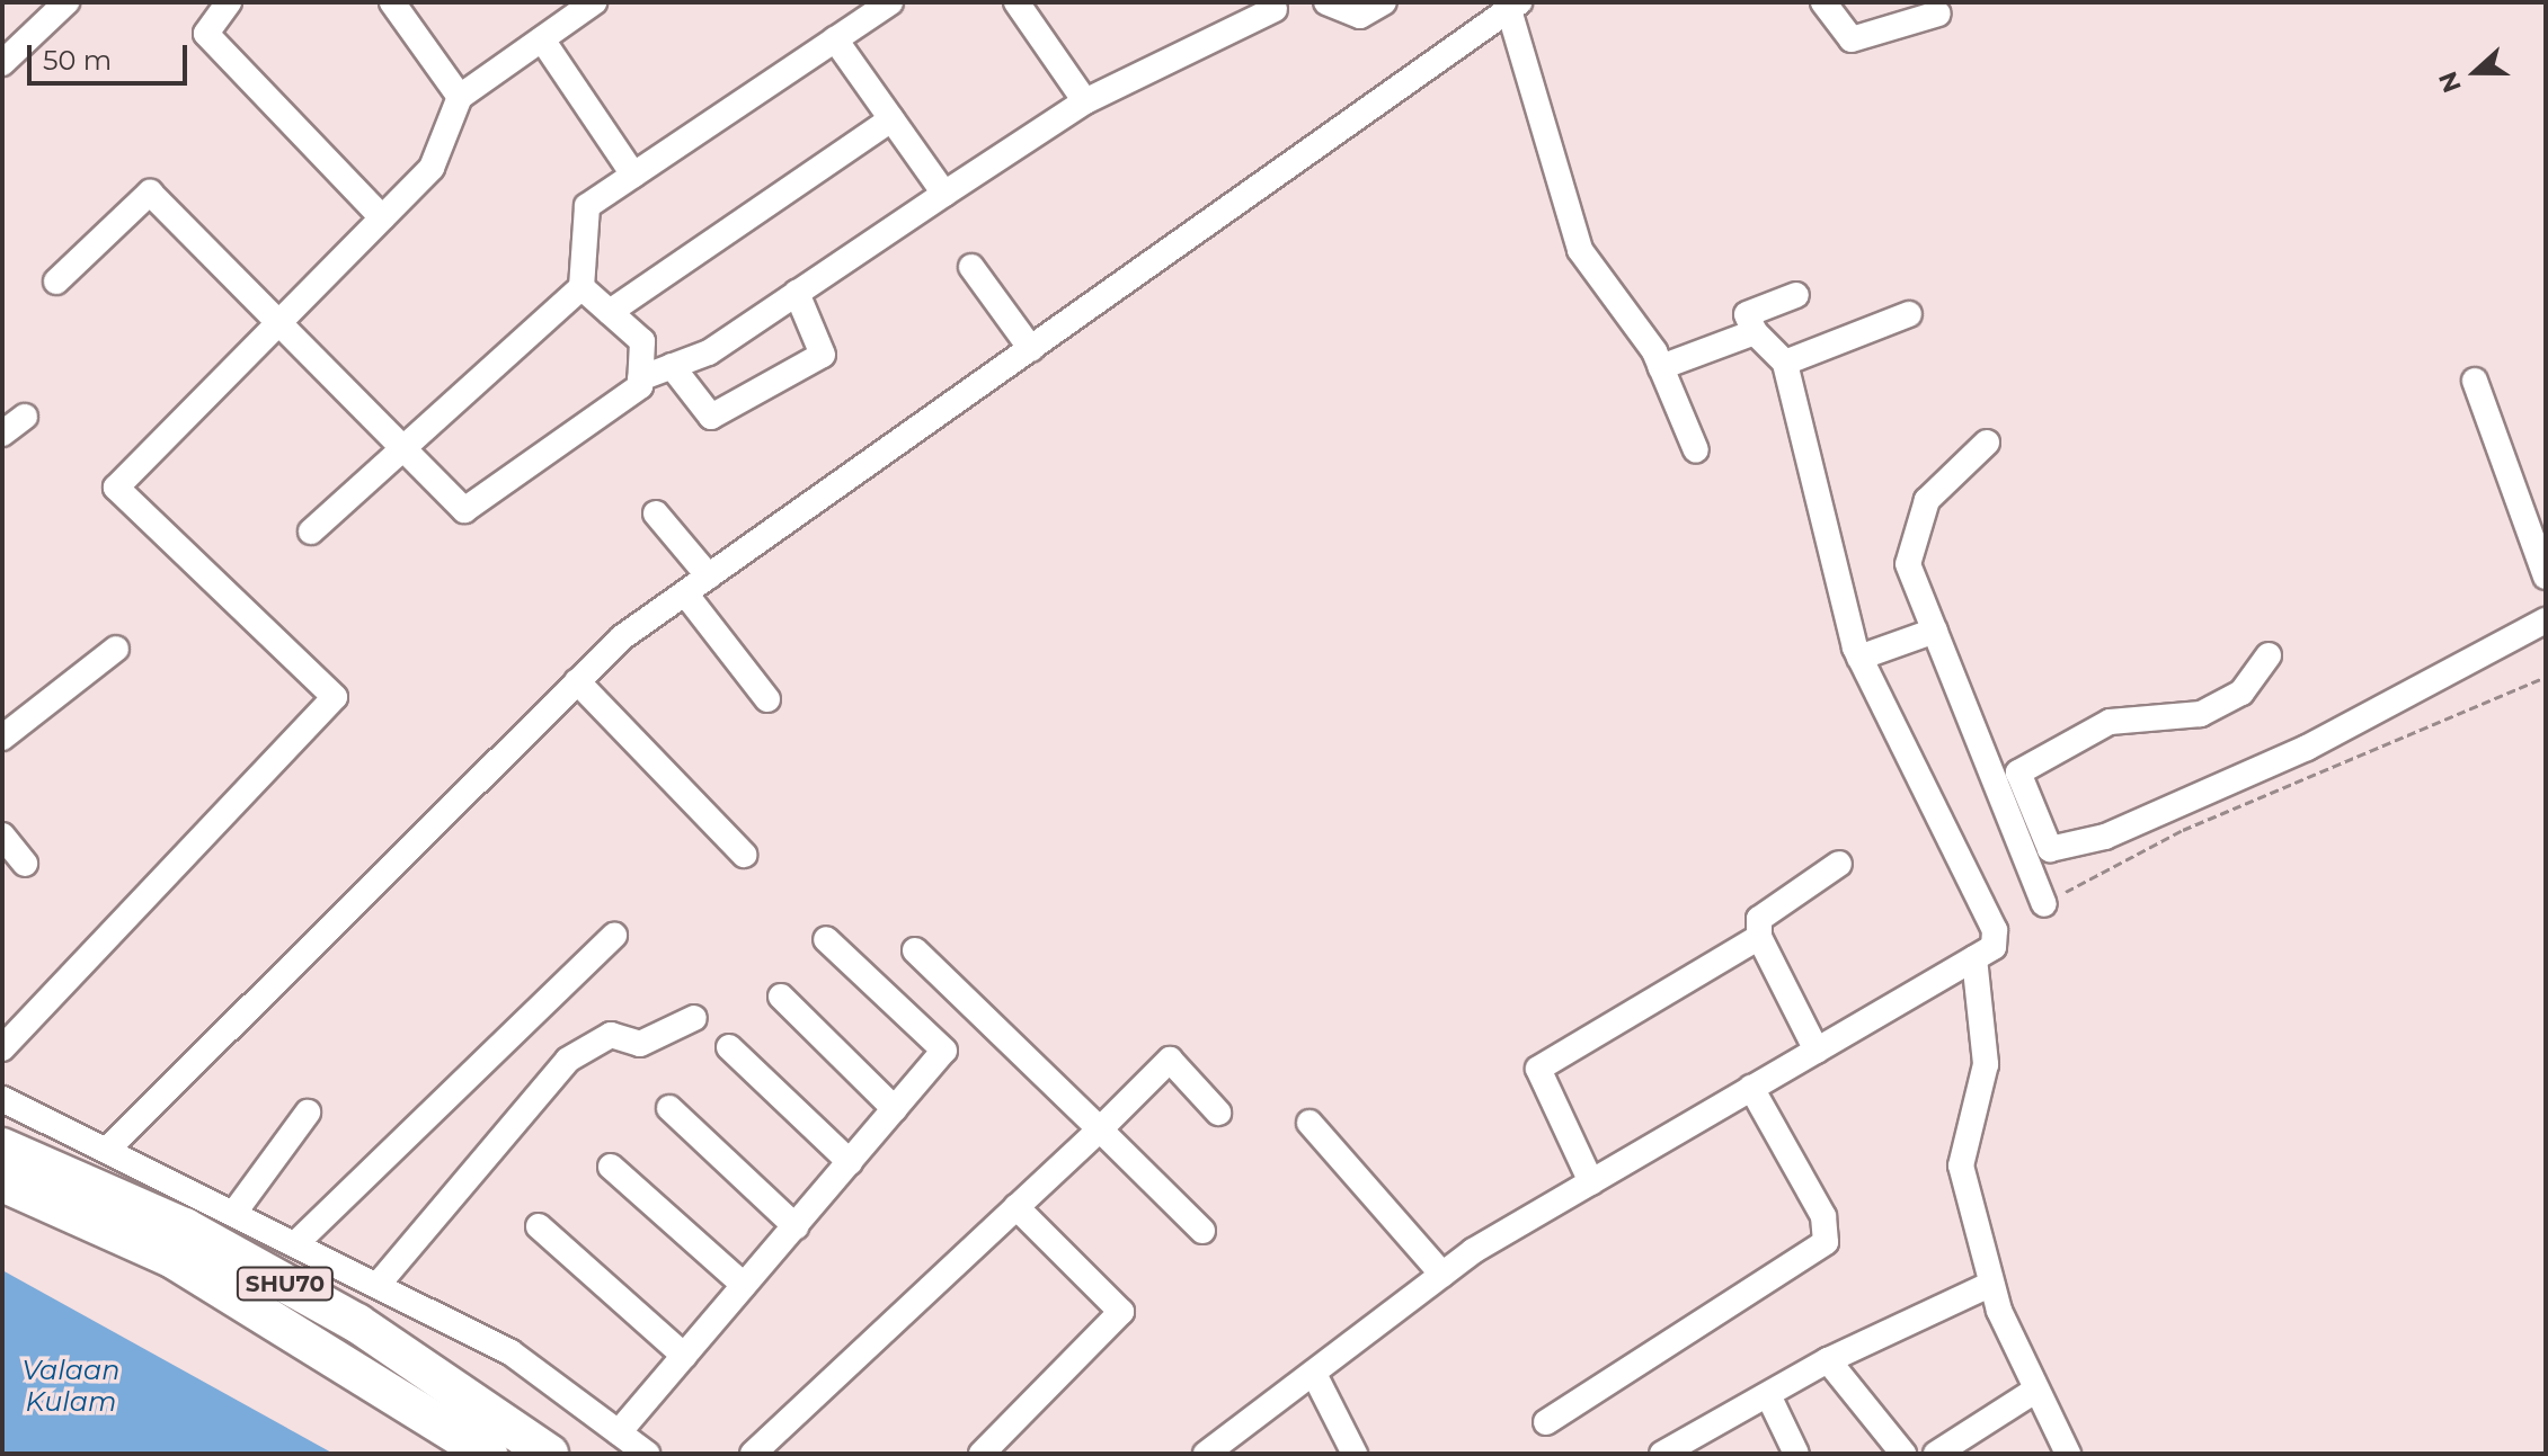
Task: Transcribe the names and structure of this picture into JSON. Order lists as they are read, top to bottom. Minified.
{"streets":{"main road":["SHU70"]},"water":["Valaan Kulam"],"scale_bar":"50 m","north":"left"}
